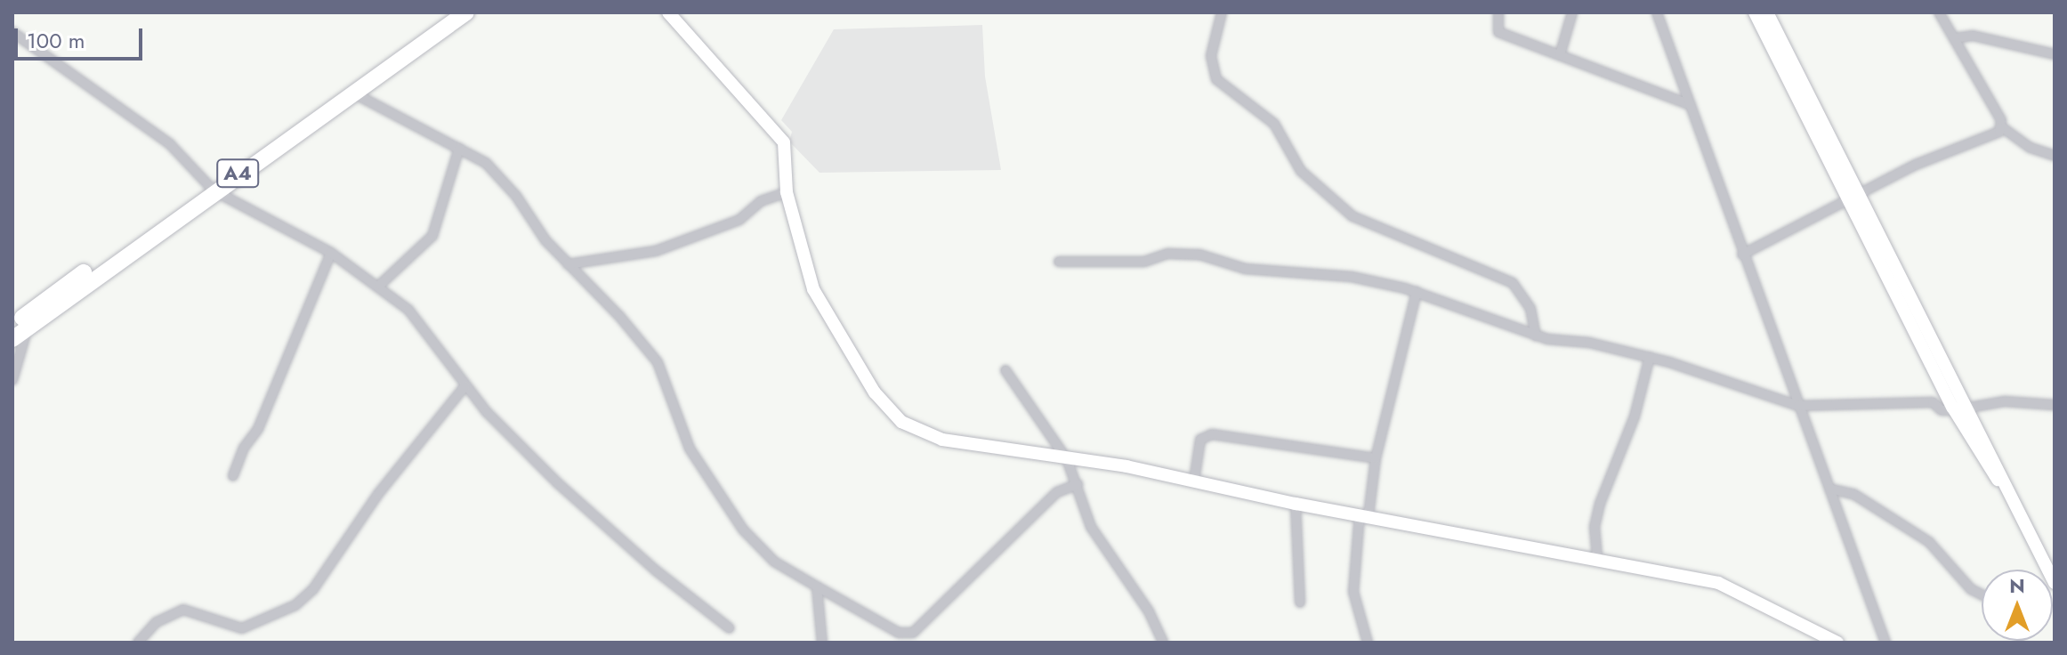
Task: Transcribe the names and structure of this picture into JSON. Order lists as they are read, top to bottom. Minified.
{"streets":{"highway":["A4"]},"scale_bar":"100 m","north":"top"}
